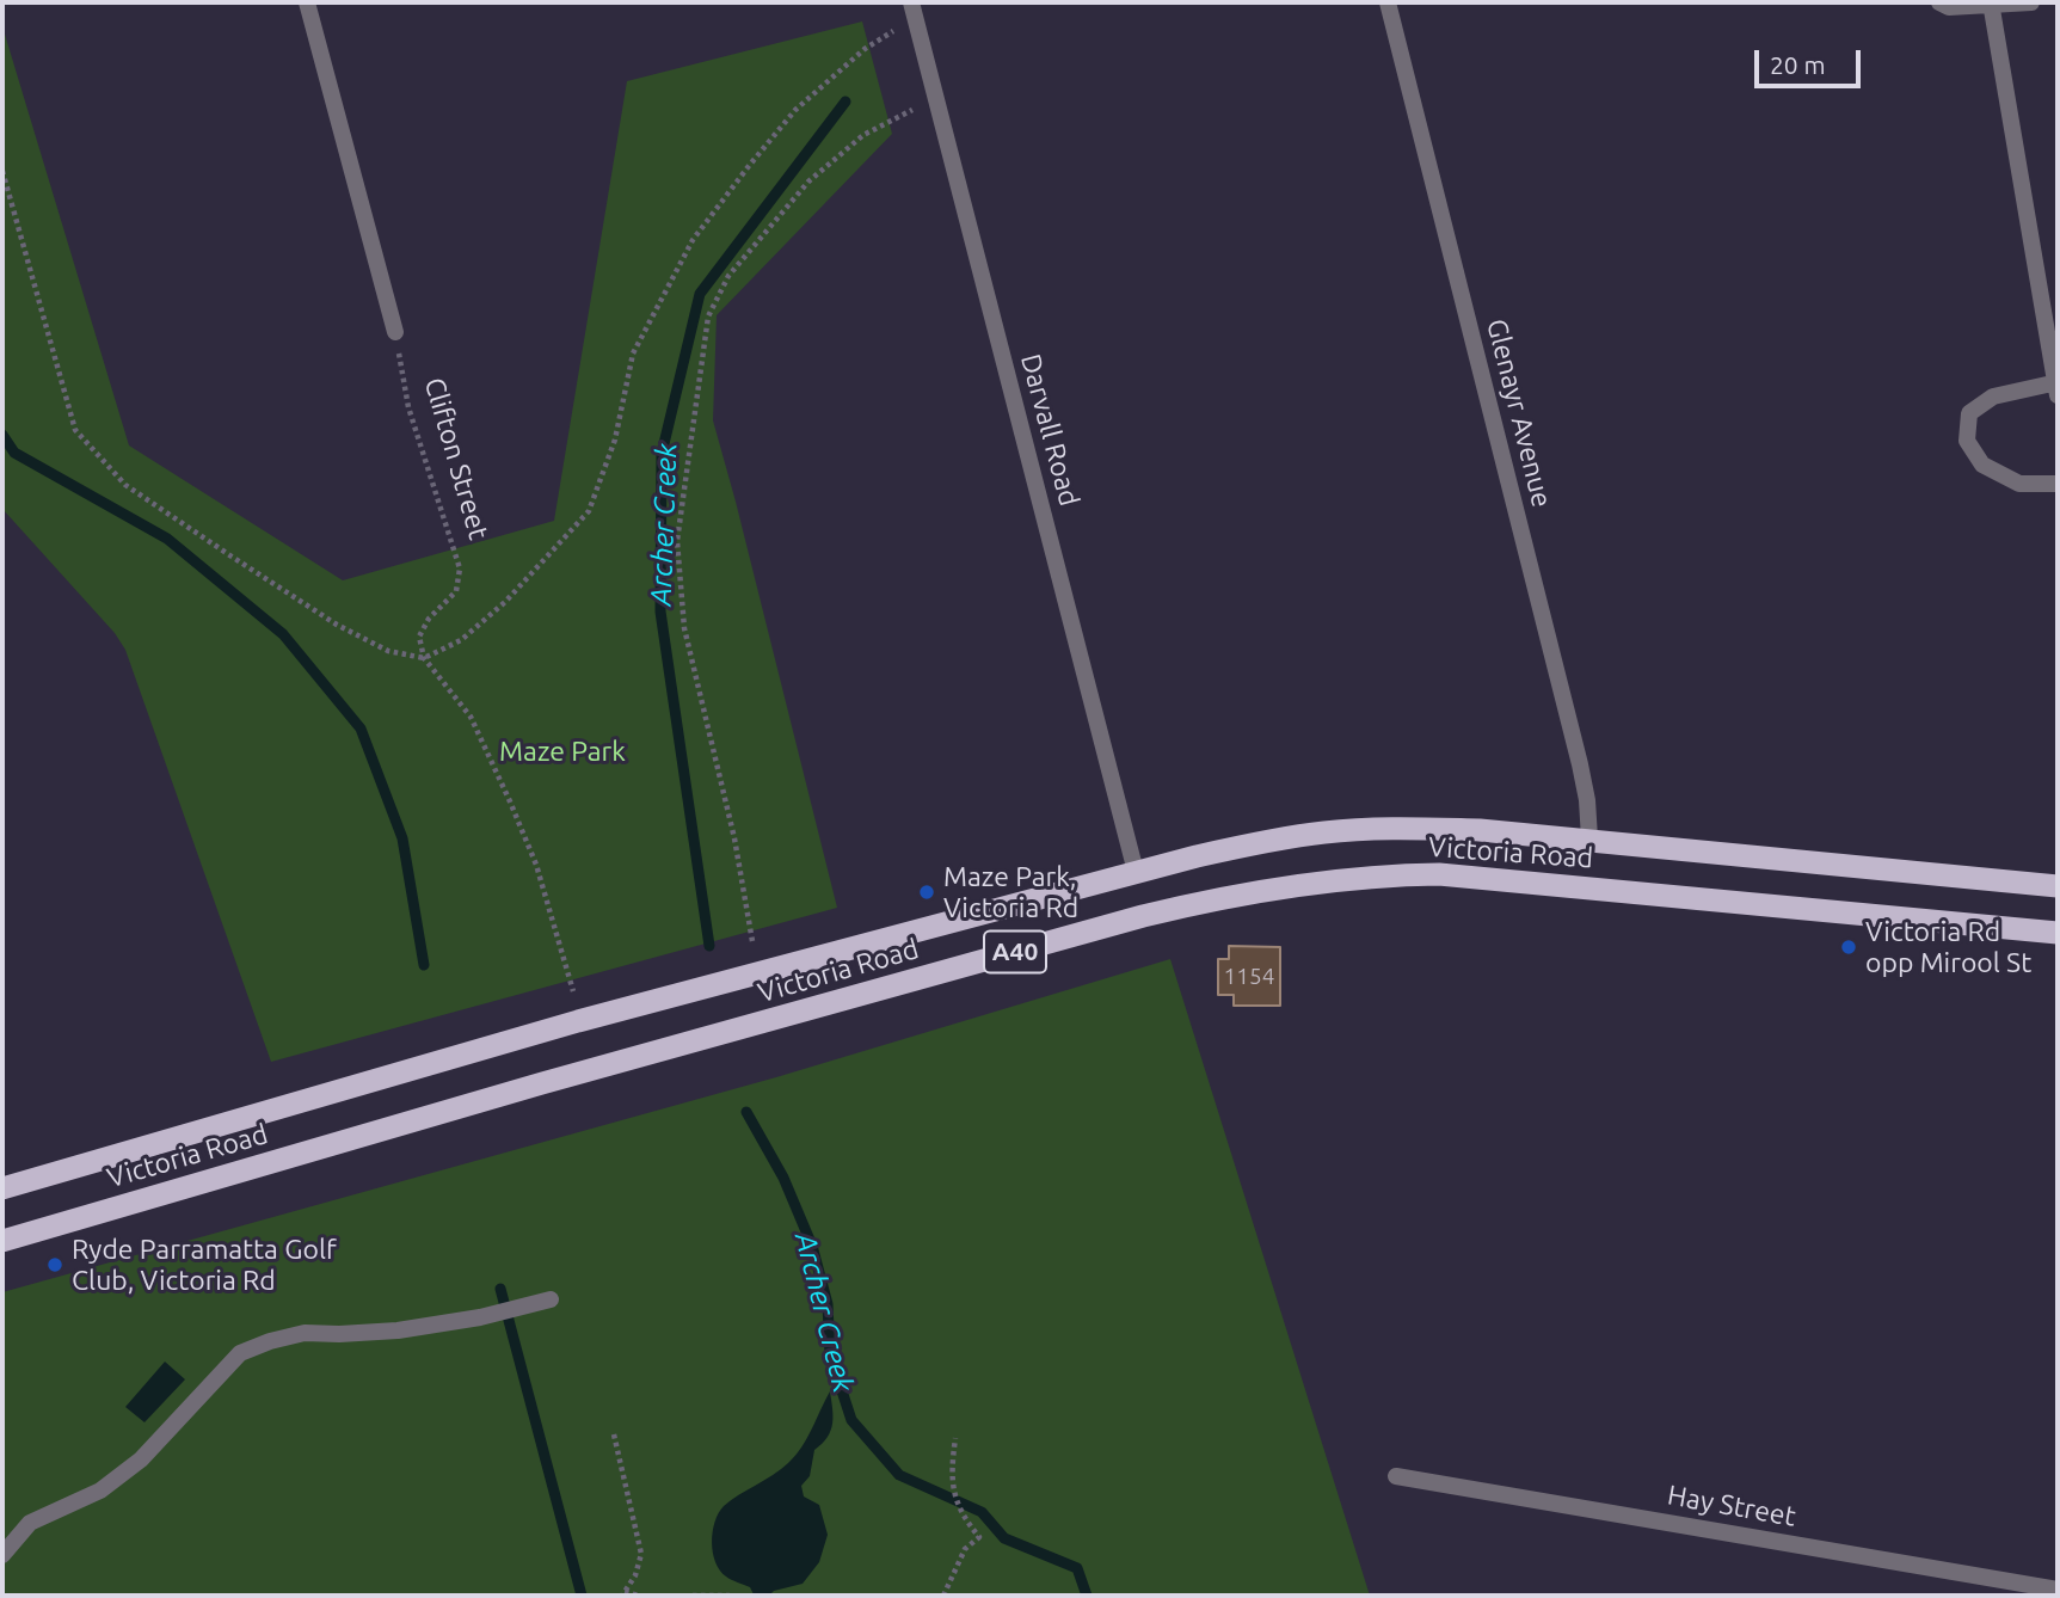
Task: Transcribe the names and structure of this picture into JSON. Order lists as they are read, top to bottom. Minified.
{"streets":{"highway":["Victoria Road","A40"],"street":["Glenayr Avenue","Darvall Road","Hay Street"],"path":["Clifton Street"]},"crossings":[["Glenayr Avenue","Victoria Road"],["Darvall Road","Victoria Road"]],"water":["Archer Creek"],"parks":["Maze Park"],"places":["Maze Park, Victoria Rd","Victoria Rd opp Mirool St","Ryde Parramatta Golf Club, Victoria Rd"],"house_numbers":["1154"],"scale_bar":"20 m"}
